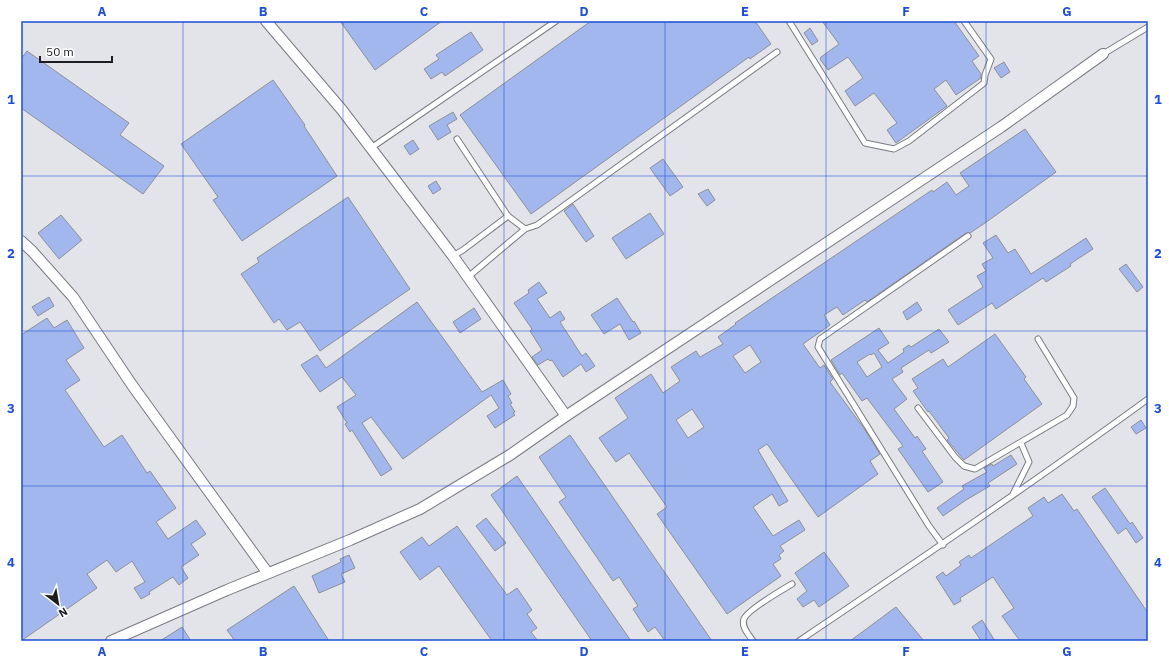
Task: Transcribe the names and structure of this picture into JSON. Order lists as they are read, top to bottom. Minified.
{"scale_bar":"50 m","north":"bottom right","grid":{"columns":["A","B","C","D","E","F","G"],"rows":["1","2","3","4"]}}
